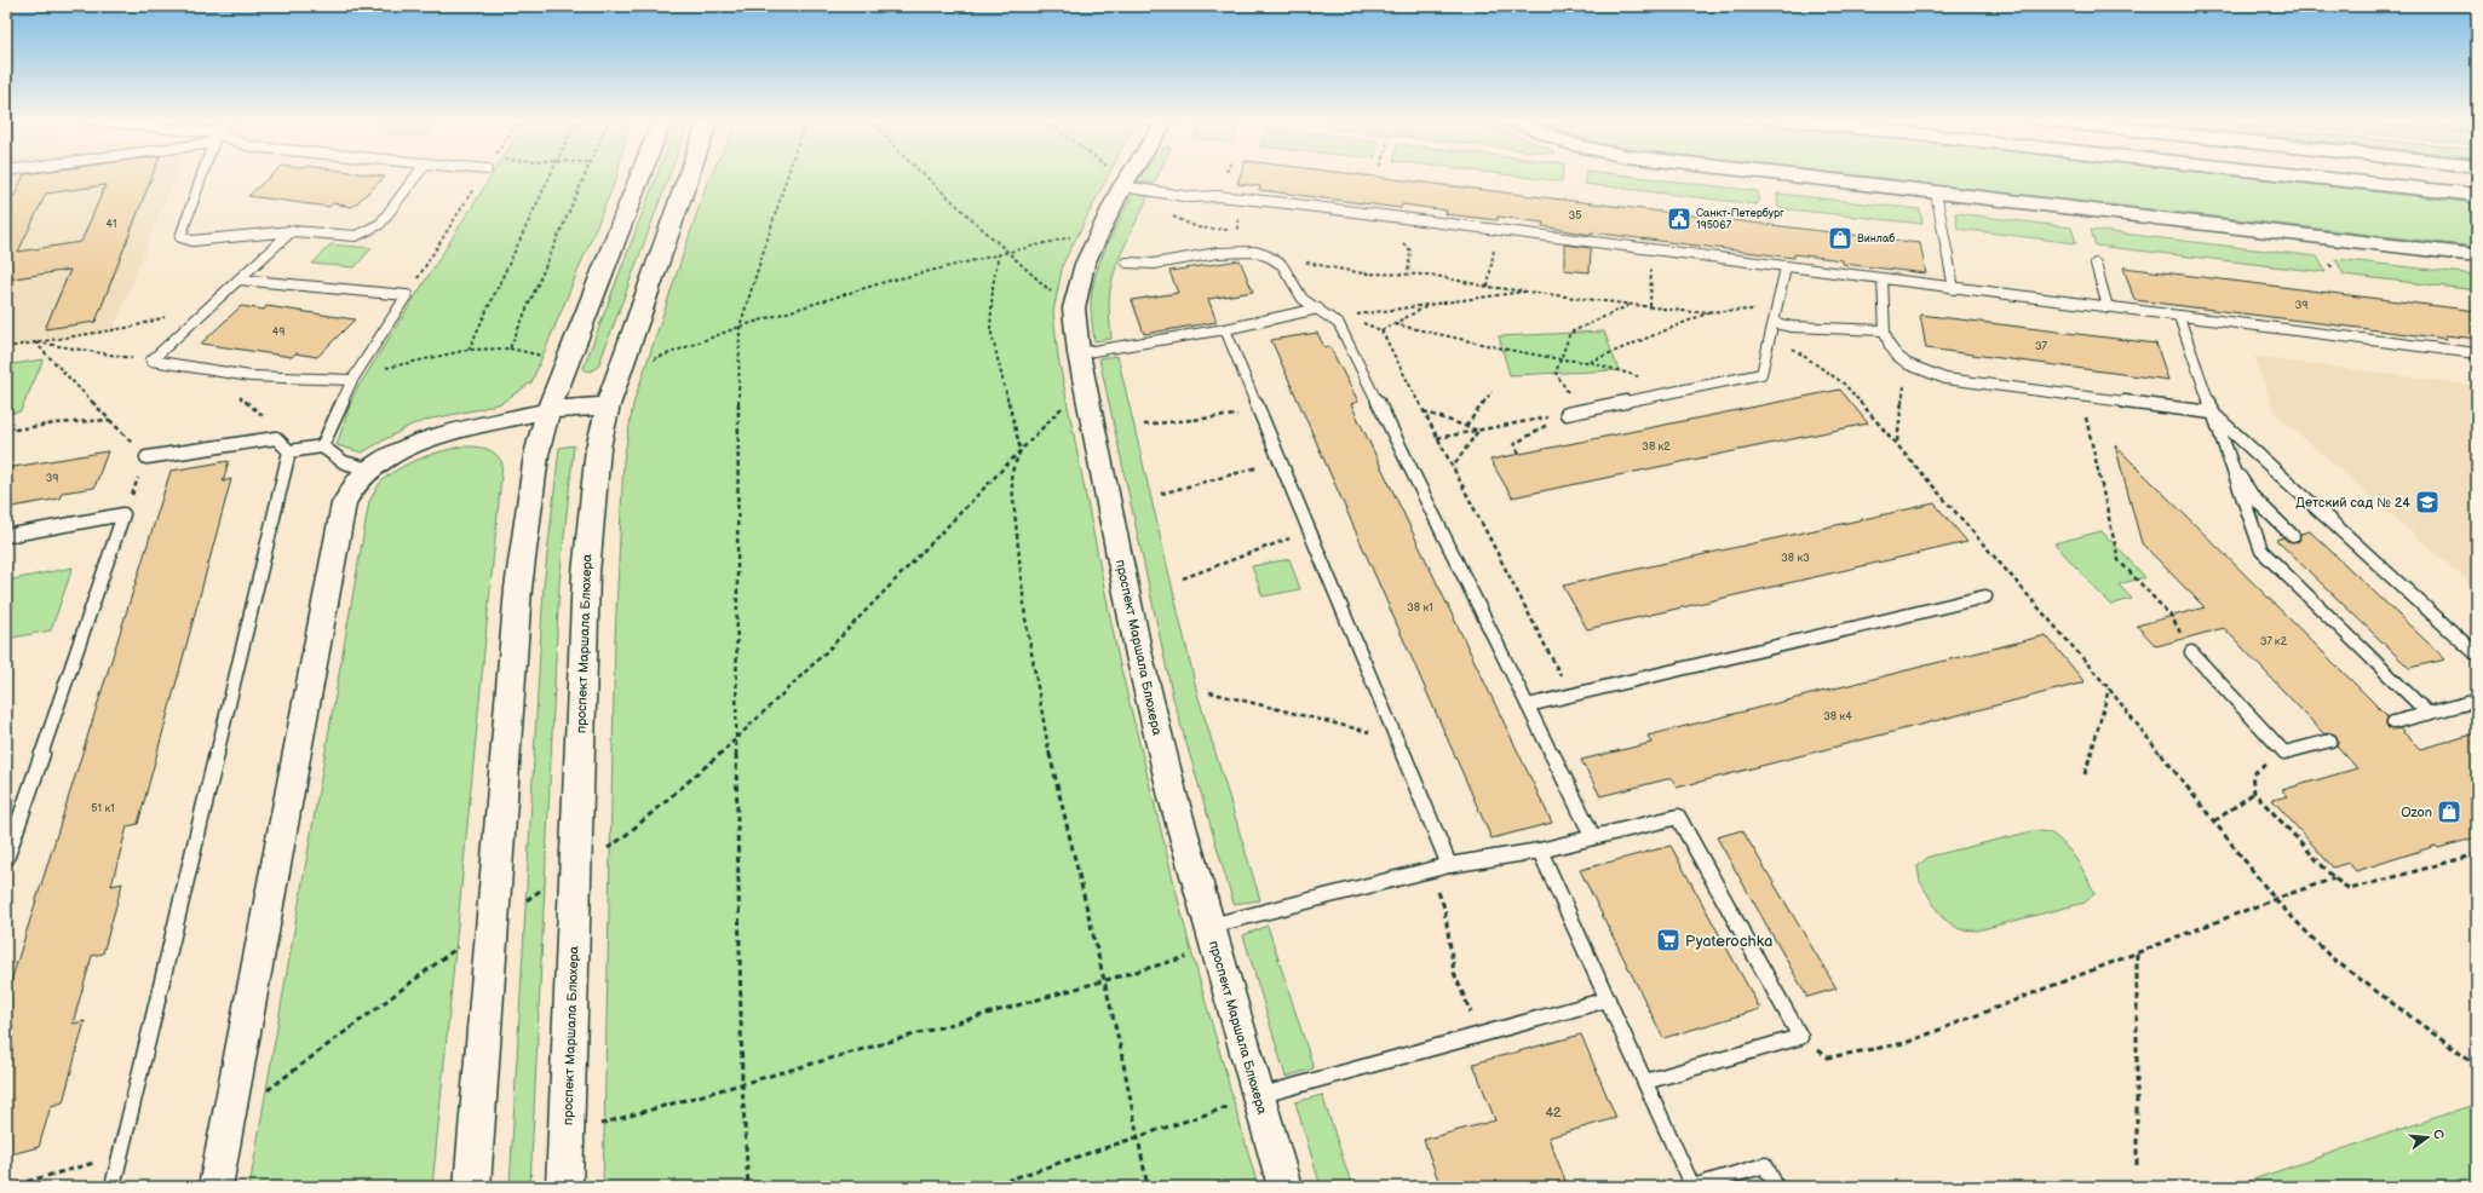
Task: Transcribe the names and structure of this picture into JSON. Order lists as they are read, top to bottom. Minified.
{"streets":{"main road":["проспект Маршала Блюхера"]},"places":{"public building":["Санкт-Петербург 195067"],"shop":["Винлаб","Ozon"],"school or university":["Детский сад № 24"],"supermarket":["Pyaterochka"]},"house_numbers":["35","41","39","49","37","38 к2","39","38 к3","38 к1","37 к2","38 к4","51 к1","42"],"north":"right"}
